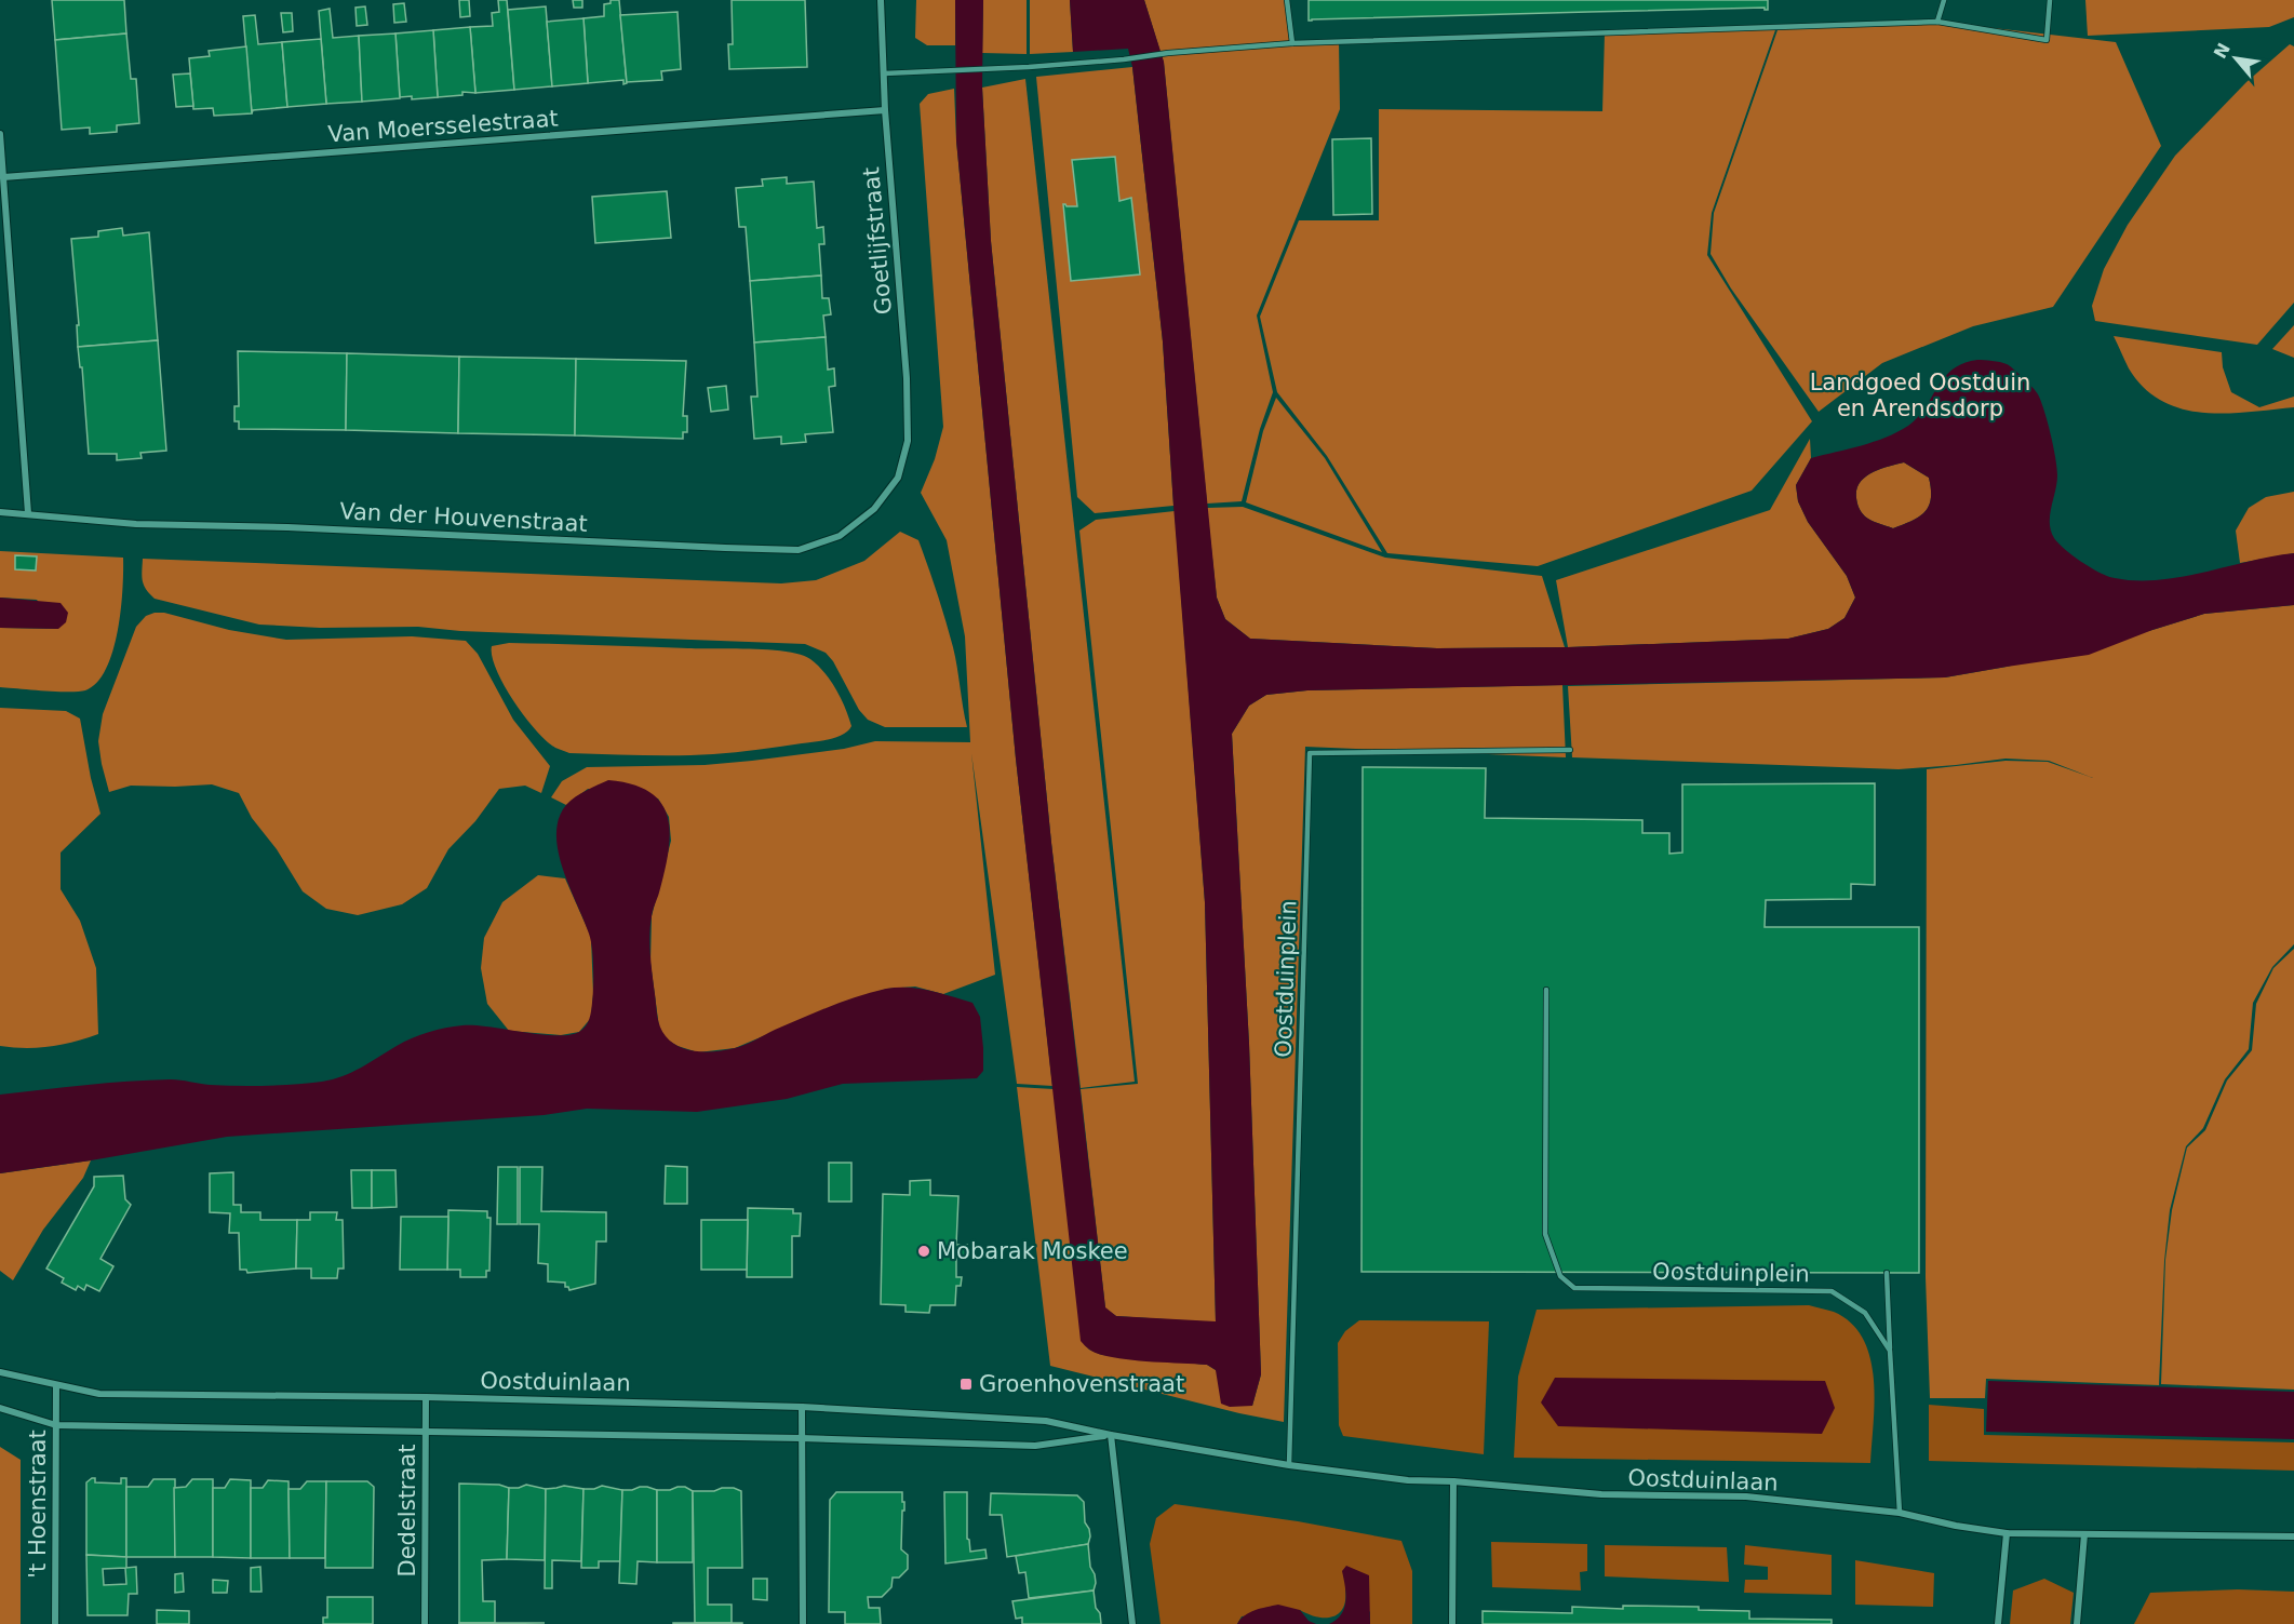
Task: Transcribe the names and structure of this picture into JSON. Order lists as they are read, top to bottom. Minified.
{"streets":{"street":["Van Moersselestraat","Goetlijfstraat","Van der Houvenstraat","Oostduinlaan","'t Hoenstraat","Dedelstraat"],"lane":["Oostduinplein"]},"crossings":[["Van Moersselestraat","Goetlijfstraat"],["Goetlijfstraat","Van der Houvenstraat"],["Oostduinplein","Oostduinlaan"],["Oostduinlaan","'t Hoenstraat"],["Oostduinlaan","Dedelstraat"]],"parks":["Landgoed Oostduin en Arendsdorp"],"places":{"other":["Mobarak Moskee"],"transit":["Groenhovenstraat"]},"north":"top left"}
